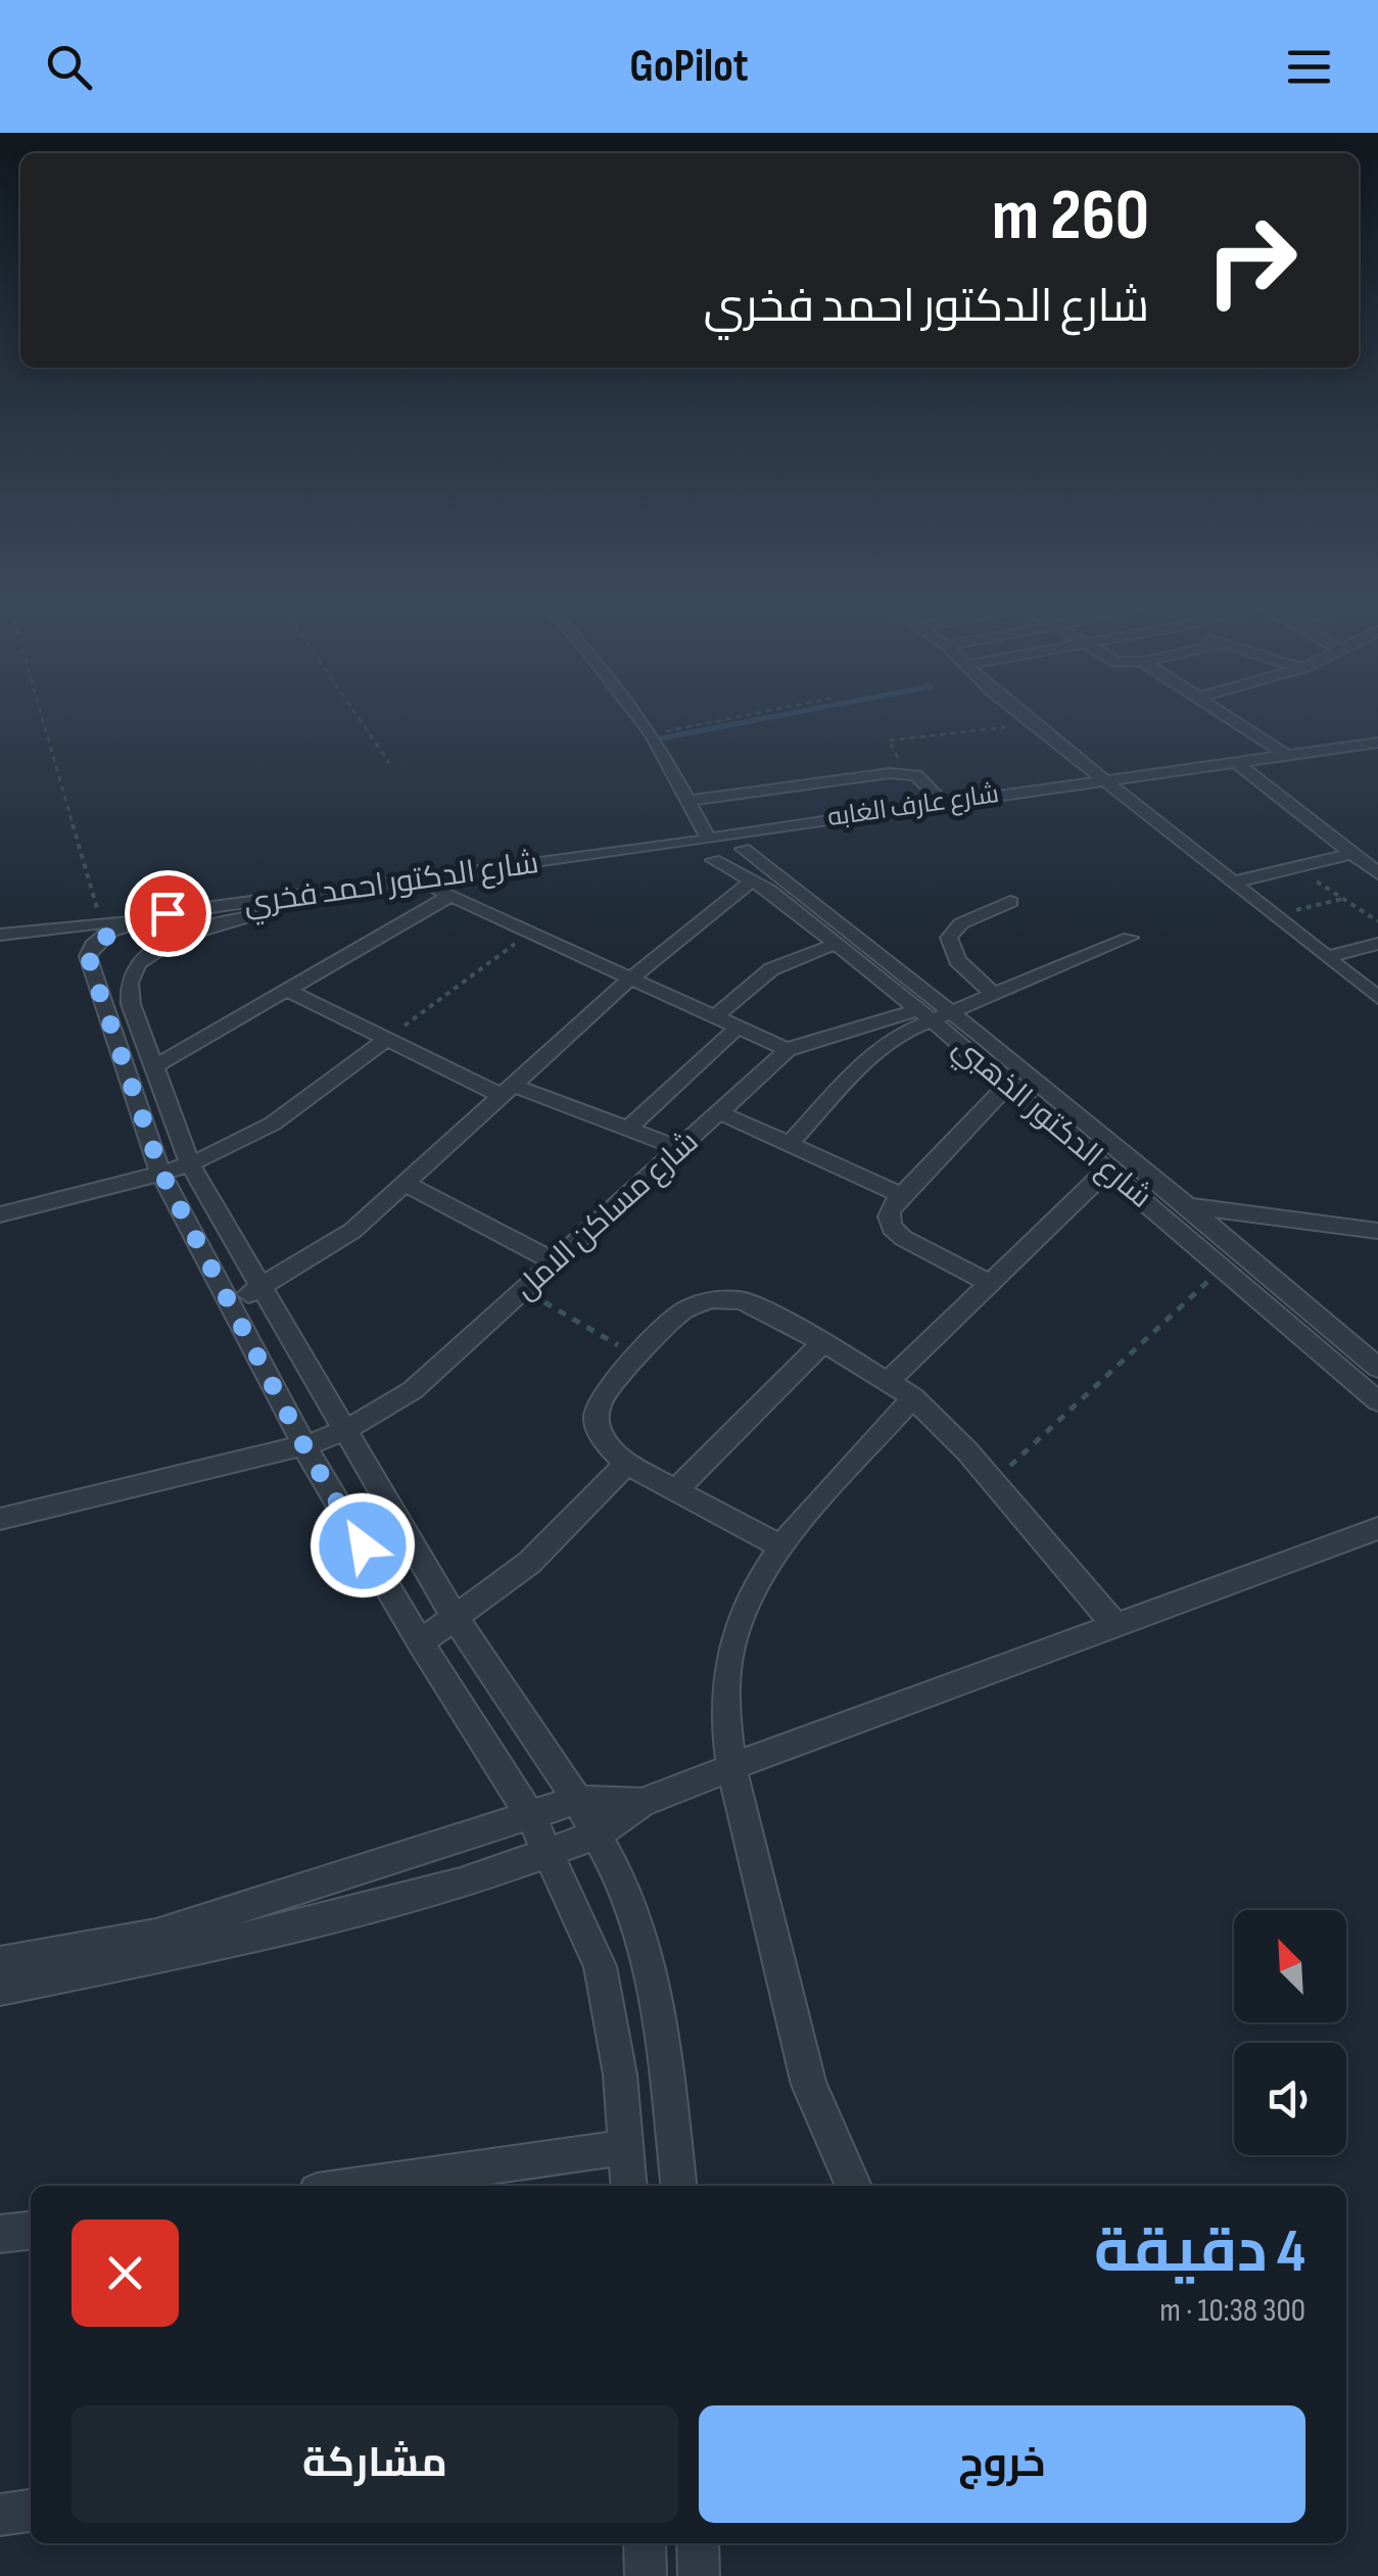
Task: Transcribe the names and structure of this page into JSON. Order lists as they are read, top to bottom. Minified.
{"streets":{"street":["شارع عارف الغابه","شارع الدكتور احمد فخري","شارع الدكتور الذهبي","شارع مساكن الامل"]},"crossings":[["شارع عارف الغابه","شارع الدكتور احمد فخري"],["شارع عارف الغابه","شارع الدكتور الذهبي"],["شارع الدكتور احمد فخري","شارع الدكتور الذهبي"],["شارع الدكتور الذهبي","شارع مساكن الامل"]],"north":"top left","page":{"header":"GoPilot","turn":["260 m","شارع الدكتور احمد فخري"],"heading":["4 دقيقة","300 m · 10:38"],"buttons":["خروج","مشاركة"]}}
